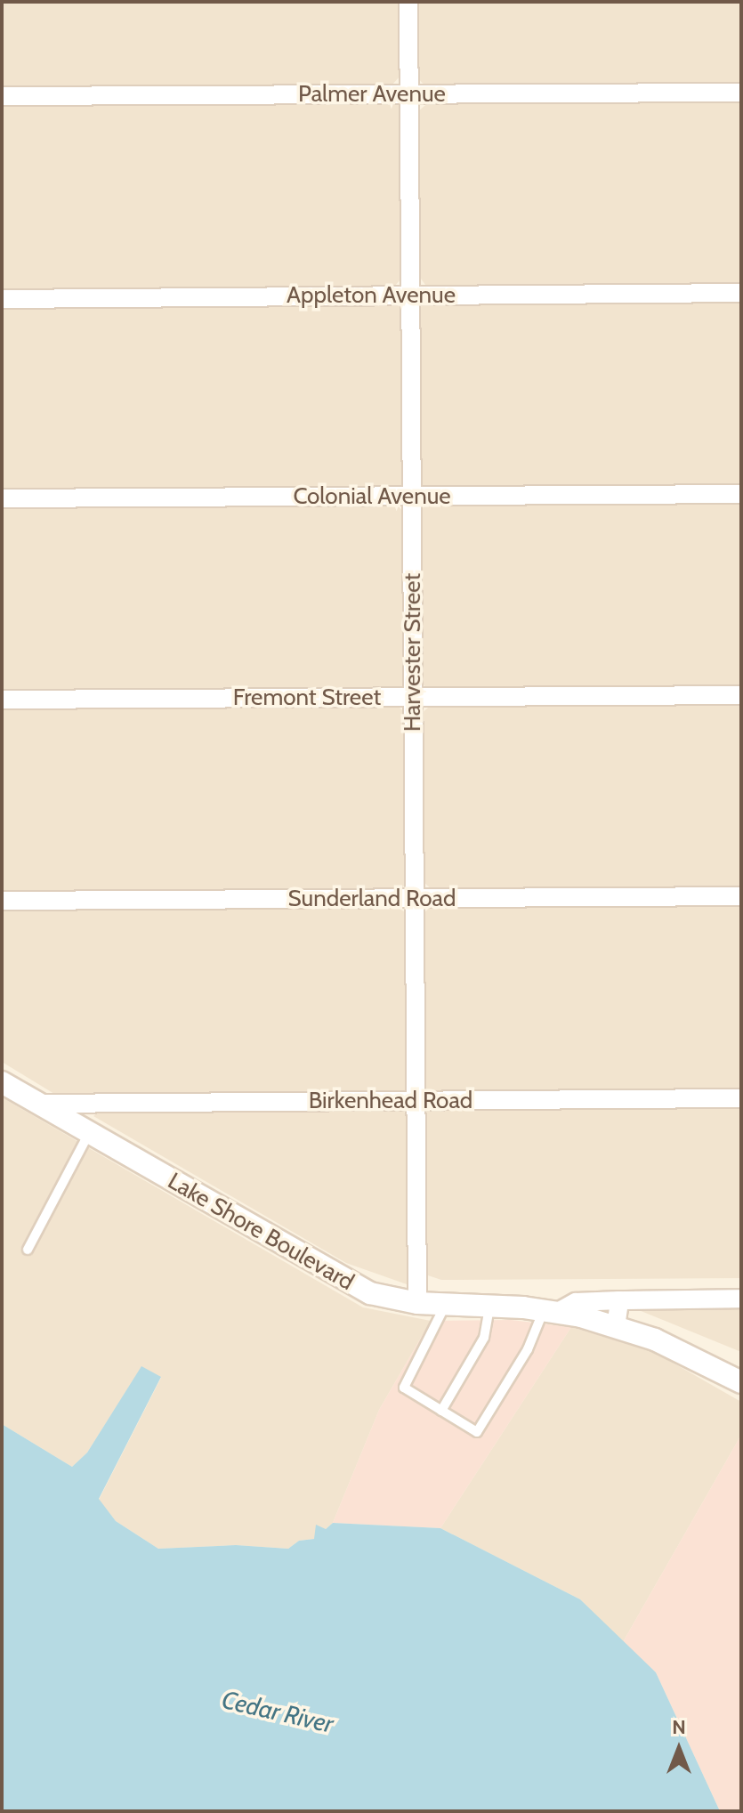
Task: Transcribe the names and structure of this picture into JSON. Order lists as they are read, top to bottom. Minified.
{"streets":{"street":["Palmer Avenue","Appleton Avenue","Colonial Avenue","Harvester Street","Fremont Street","Sunderland Road","Birkenhead Road","Lake Shore Boulevard"]},"crossings":[["Palmer Avenue","Harvester Street"],["Appleton Avenue","Harvester Street"],["Colonial Avenue","Harvester Street"],["Harvester Street","Fremont Street"],["Harvester Street","Sunderland Road"],["Harvester Street","Birkenhead Road"],["Harvester Street","Lake Shore Boulevard"],["Birkenhead Road","Lake Shore Boulevard"]],"water":["Cedar River"],"north":"top"}
